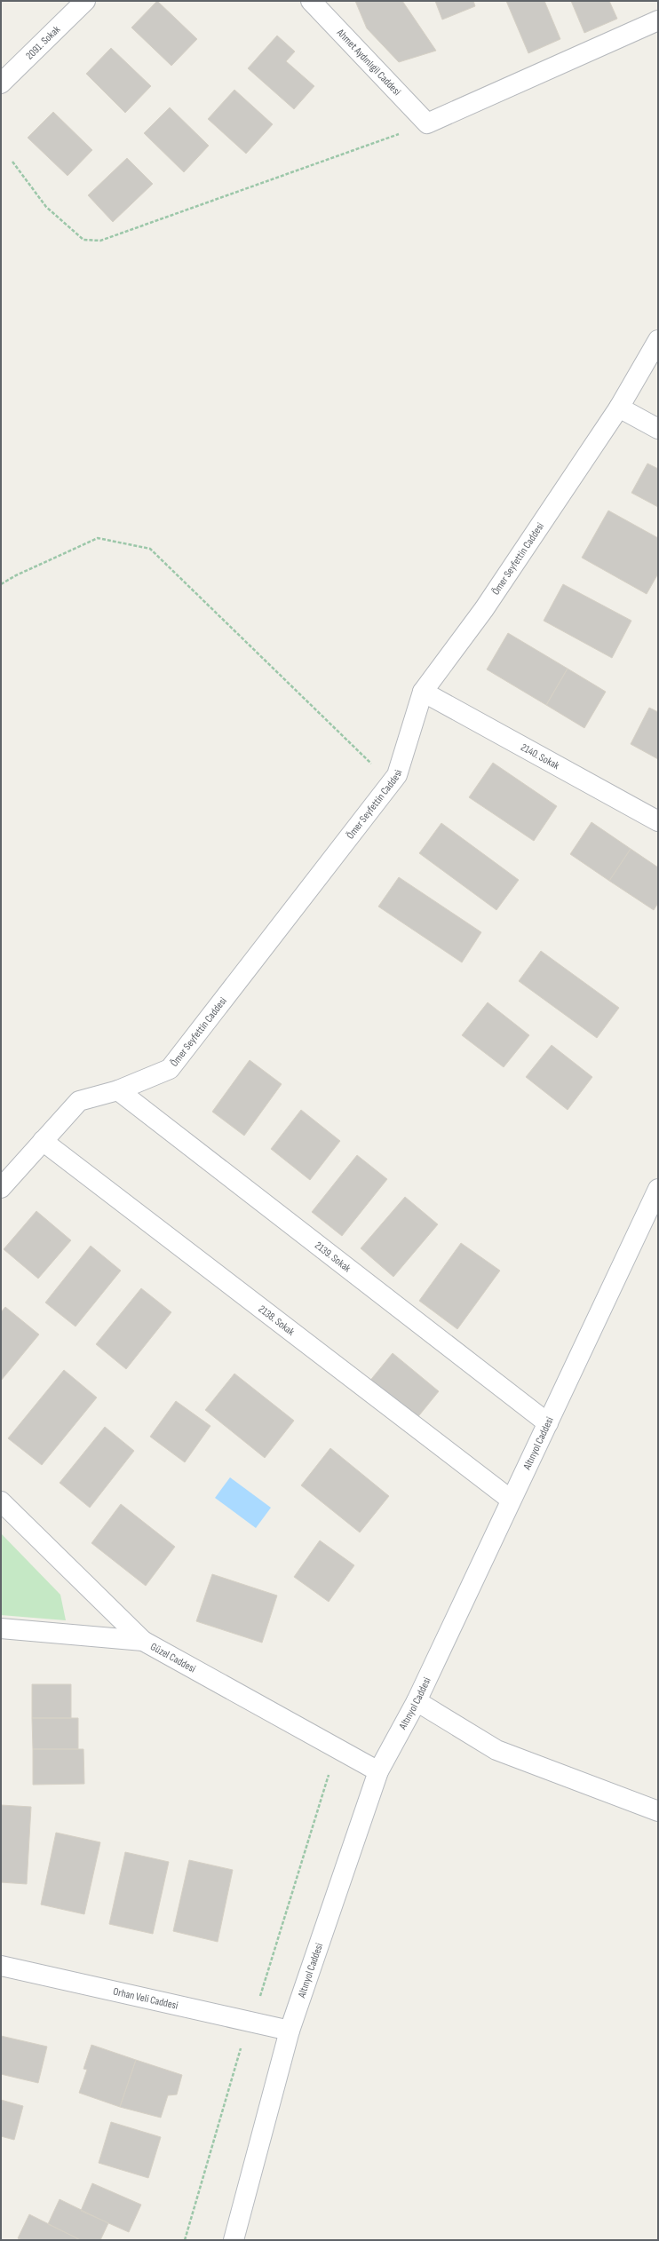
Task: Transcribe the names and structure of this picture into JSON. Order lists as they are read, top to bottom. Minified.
{"streets":{"street":["2091. Sokak","Ahmet Aydınlıgil Caddesi","Ömer Seyfettin Caddesi","2140. Sokak","2139. Sokak","2138. Sokak","Altınyol Caddesi","Güzel Caddesi","Orhan Veli Caddesi"]},"crossings":[["Ömer Seyfettin Caddesi","2140. Sokak"],["Ömer Seyfettin Caddesi","2139. Sokak"],["Ömer Seyfettin Caddesi","2138. Sokak"],["2139. Sokak","Altınyol Caddesi"],["2138. Sokak","Altınyol Caddesi"],["Altınyol Caddesi","Güzel Caddesi"],["Altınyol Caddesi","Orhan Veli Caddesi"]]}
